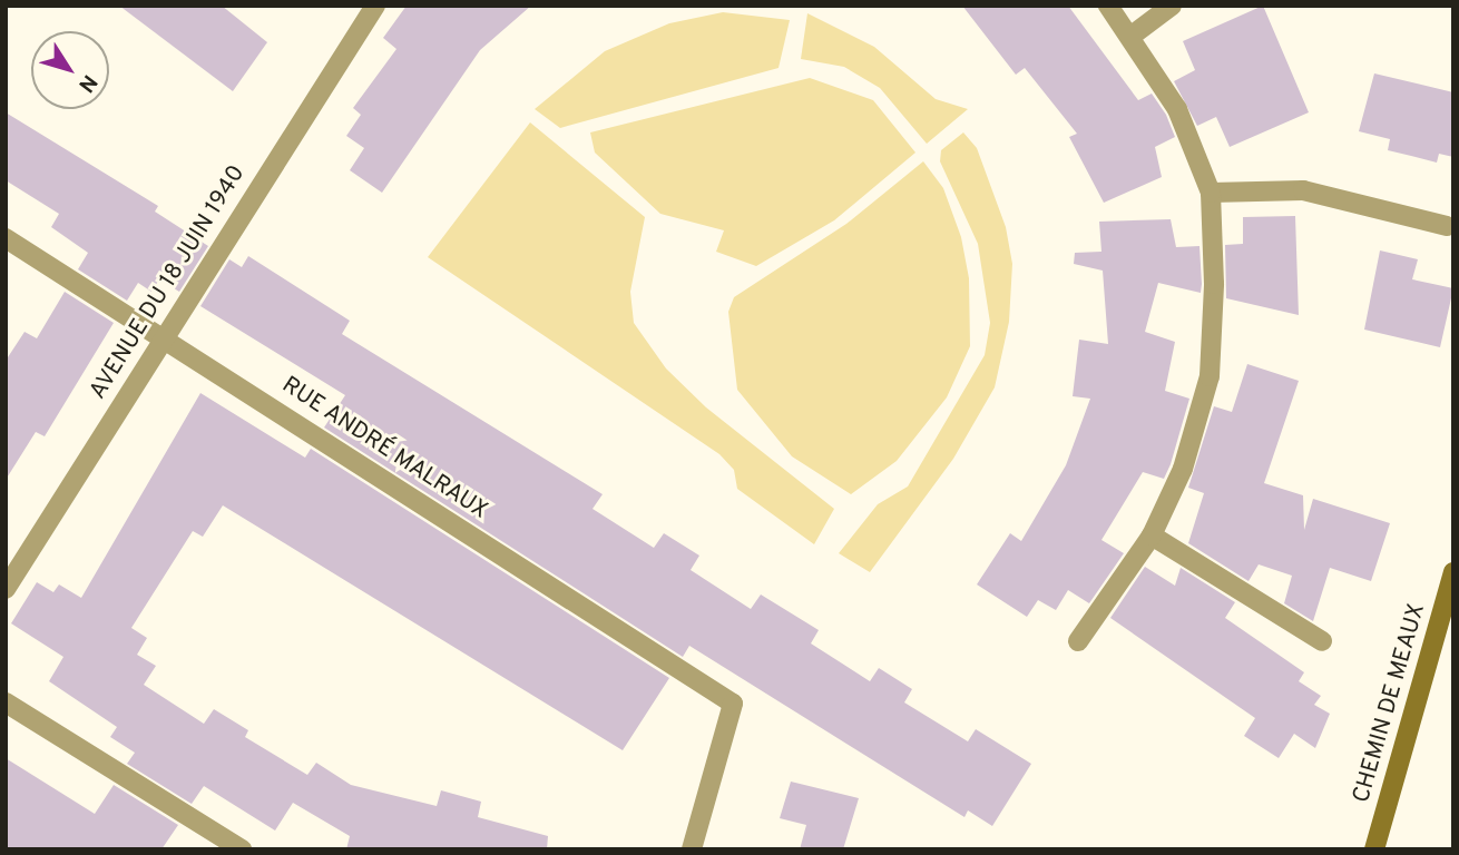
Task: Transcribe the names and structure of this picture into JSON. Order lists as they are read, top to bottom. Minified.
{"streets":{"main road":["CHEMIN DE MEAUX"],"street":["AVENUE DU 18 JUIN 1940","RUE ANDRÉ MALRAUX"]},"crossings":[["AVENUE DU 18 JUIN 1940","RUE ANDRÉ MALRAUX"]],"north":"bottom right"}
